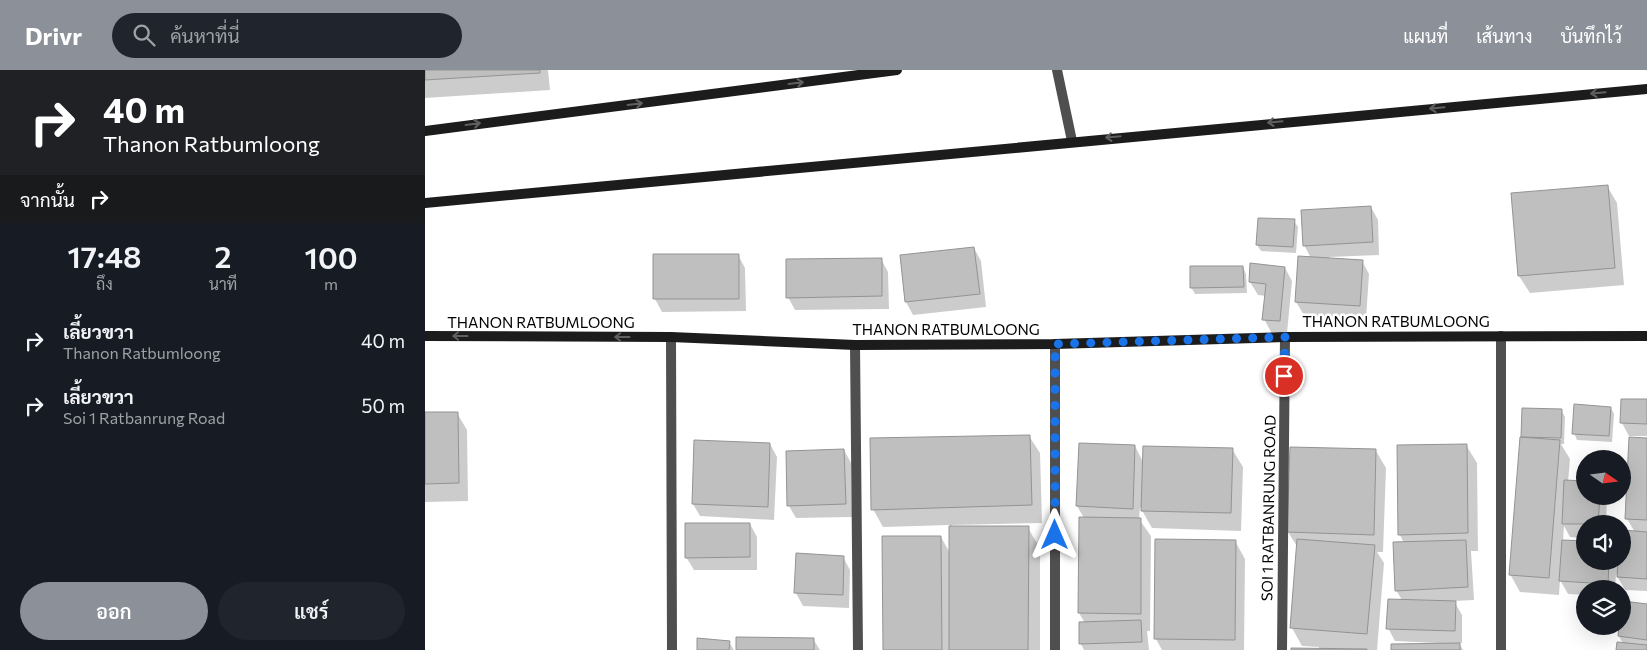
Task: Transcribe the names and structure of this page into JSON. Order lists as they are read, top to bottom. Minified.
{"streets":{"main road":["THANON RATBUMLOONG"],"street":["SOI 1 RATBANRUNG ROAD"]},"crossings":[["THANON RATBUMLOONG","SOI 1 RATBANRUNG ROAD"]],"north":"right","page":{"header":"Drivr","search":"ค้นหาที่นี่","nav":["แผนที่","เส้นทาง","บันทึกไว้"],"turn":["40 m","Thanon Ratbumloong"],"then":"จากนั้น","eta":["17:48","ถึง","2","นาที","100","m"],"list":[{"name":"เลี้ยวขวา","note":"Thanon Ratbumloong","value":"40 m"},{"name":"เลี้ยวขวา","note":"Soi 1 Ratbanrung Road","value":"50 m"}],"buttons":["ออก","แชร์"]}}
